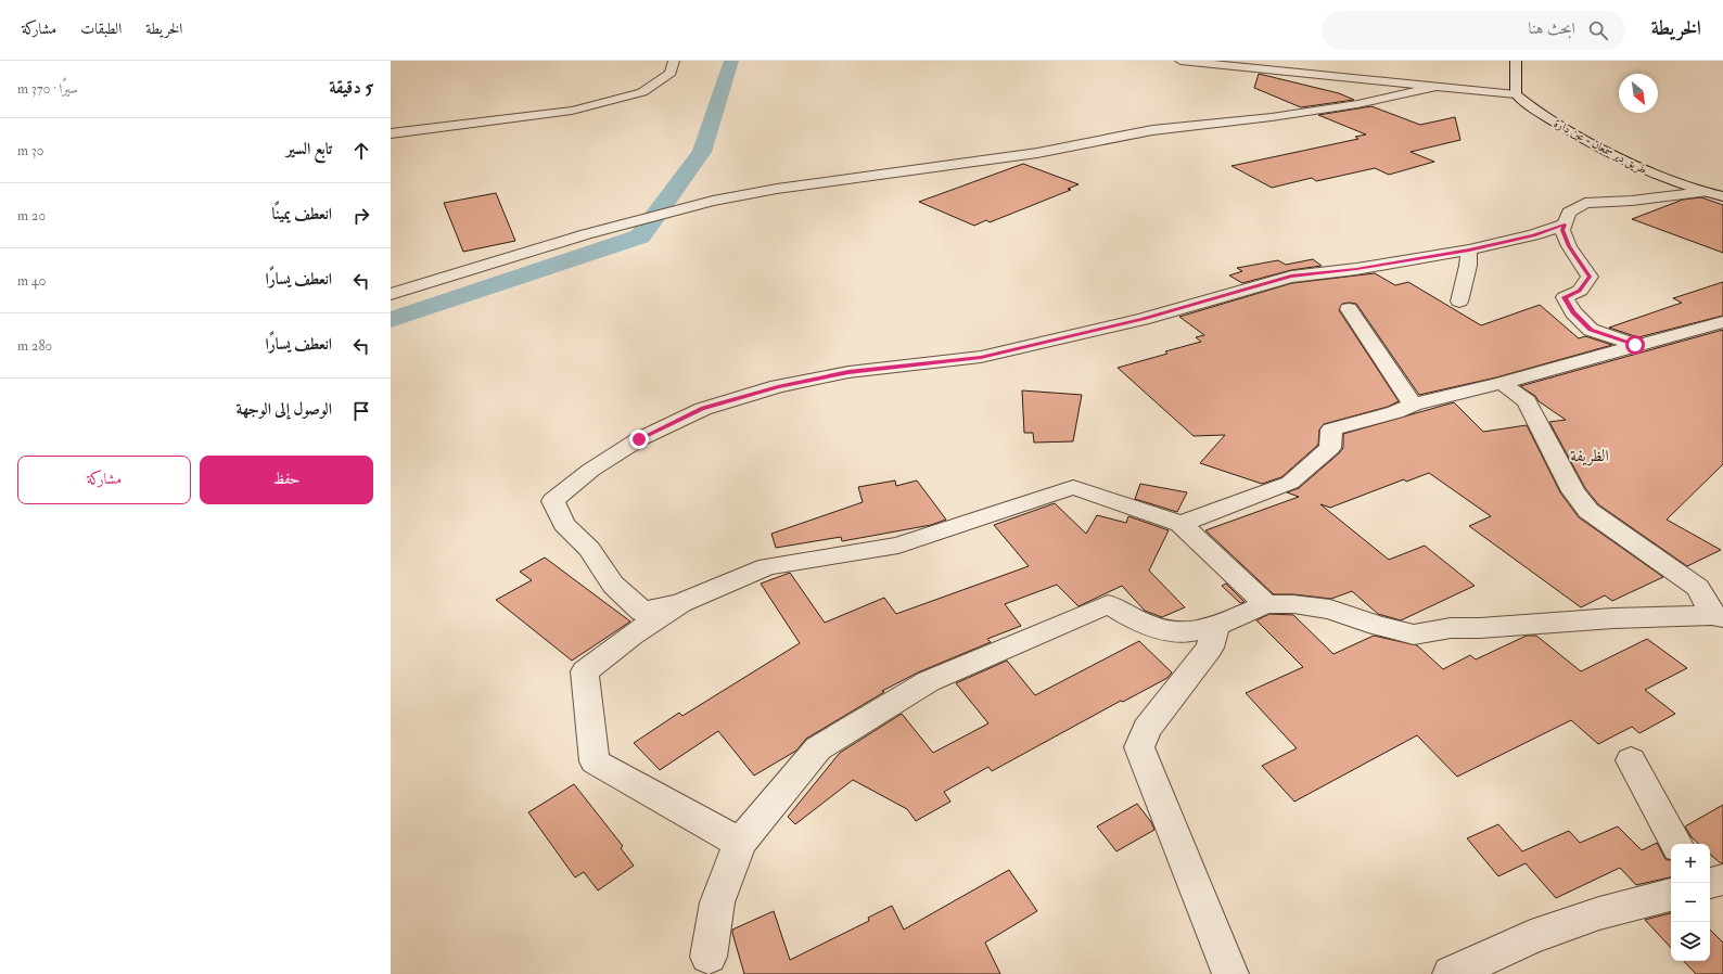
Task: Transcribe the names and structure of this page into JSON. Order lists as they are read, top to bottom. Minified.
{"streets":{"street":["طريق دير سمعان - عين دارة"]},"districts":["الظريفة"],"north":"bottom right","page":{"header":"الخريطة","search":"ابحث هنا","nav":["الخريطة","الطبقات","مشاركة"],"heading":["5 دقيقة","سيرًا · 370 m"],"list":[["تابع السير","30 m"],["انعطف يمينًا","20 m"],["انعطف يسارًا","40 m"],["انعطف يسارًا","280 m"],"الوصول إلى الوجهة"],"buttons":["حفظ","مشاركة"],"map_buttons":["+","−"]}}
